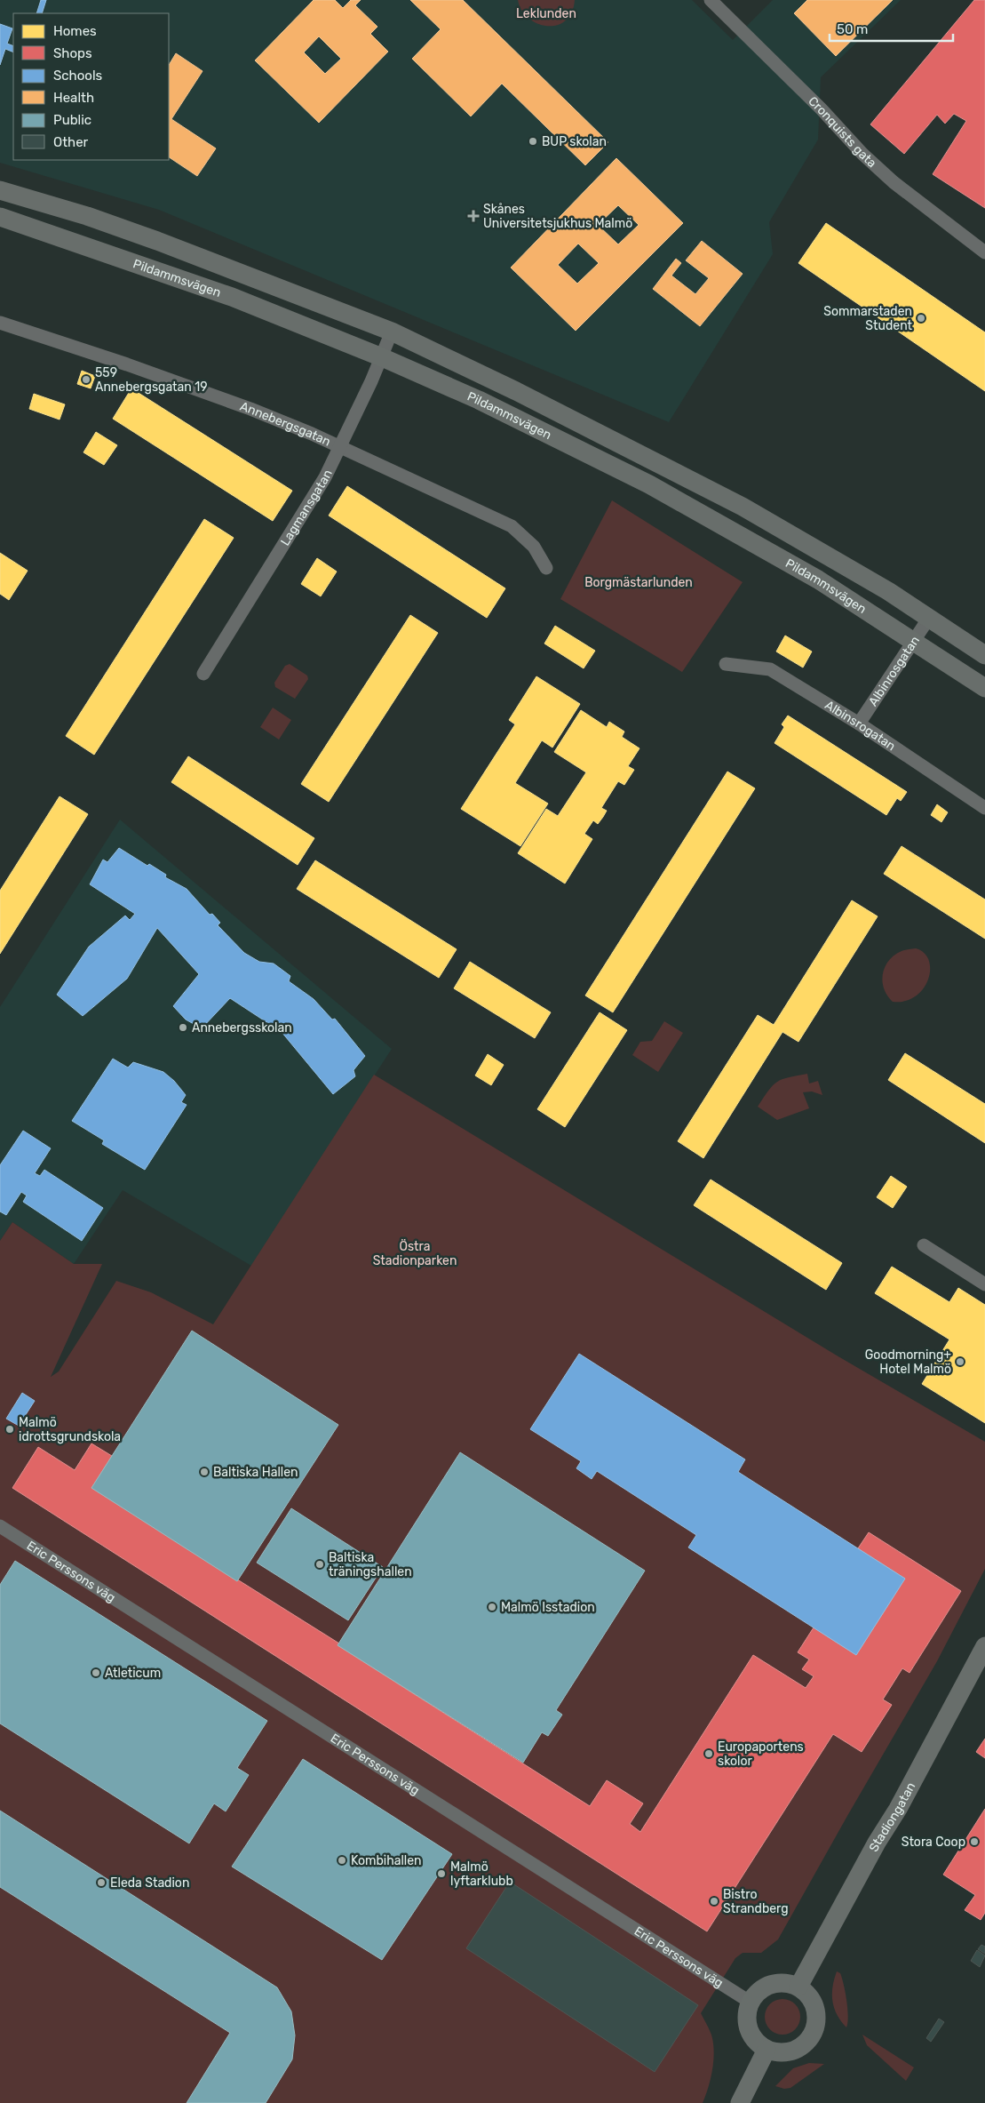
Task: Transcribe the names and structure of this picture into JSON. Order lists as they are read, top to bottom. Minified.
{"streets":{"main road":["Pildammsvägen","Stadiongatan"],"street":["Cronquists gata","Annebergsgatan","Lagmansgatan","Albinrosgatan","Albinsrogatan","Eric Perssons väg"]},"crossings":[["Pildammsvägen","Lagmansgatan"],["Pildammsvägen","Albinrosgatan"],["Annebergsgatan","Lagmansgatan"],["Albinrosgatan","Albinsrogatan"],["Eric Perssons väg","Stadiongatan"]],"parks":["Leklunden","Borgmästarlunden","Östra Stadionparken"],"places":{"other":["BUP skolan","Sommarstaden Student","559 Annebergsgatan 19","Annebergsskolan","Goodmorning+ Hotel Malmö","Malmö idrottsgrundskola","Baltiska Hallen","Baltiska träningshallen","Malmö Isstadion","Atleticum","Europaportens skolor","Stora Coop","Kombihallen","Malmö lyftarklubb","Eleda Stadion","Bistro Strandberg"],"health":["Skånes Universitetsjukhus Malmö"]},"legend":["Homes","Shops","Schools","Health","Public","Other"],"scale_bar":"50 m"}
